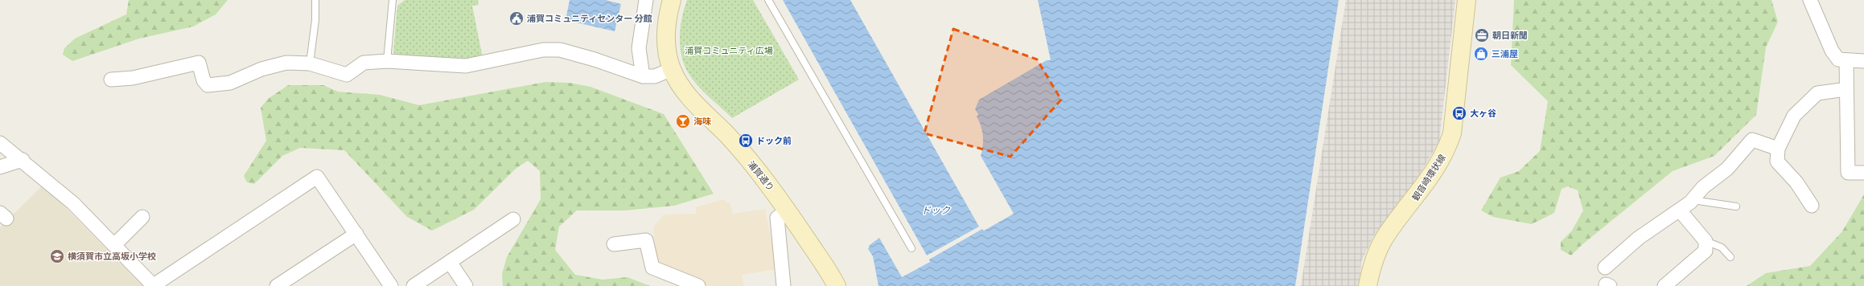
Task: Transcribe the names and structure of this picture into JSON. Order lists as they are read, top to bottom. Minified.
{"streets":{"main road":["浦賀通り","観音崎環状線"]},"water":["ドック"],"parks":["浦賀コミュニティ広場"],"places":{"public building":["浦賀コミュニティセンター 分館"],"office":["朝日新聞"],"shop":["三浦屋"],"bus stop":["大ヶ谷","ドック前"],"bar":["海味"],"school or university":["横須賀市立高坂小学校"]}}
